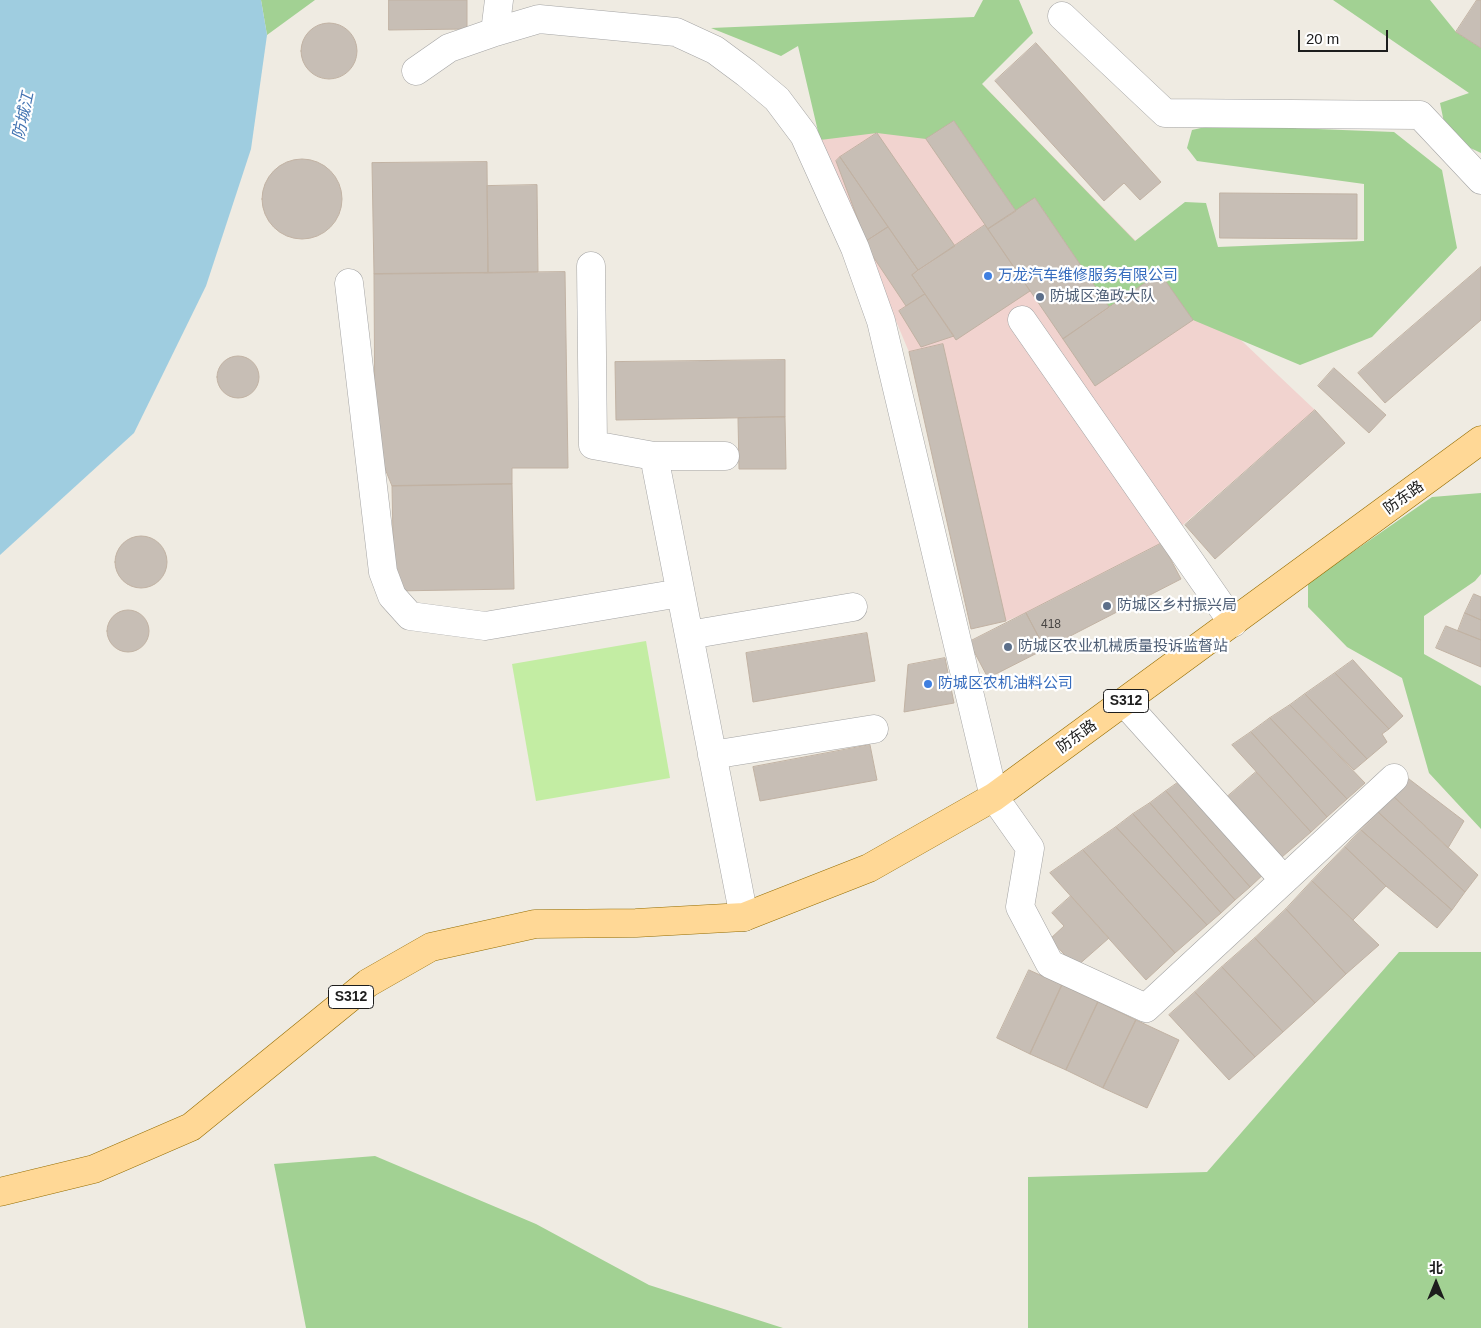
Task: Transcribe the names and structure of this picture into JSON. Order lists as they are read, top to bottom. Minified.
{"streets":{"main road":["防东路","S312"]},"crossings":[["防东路","S312"]],"water":["防城江"],"places":["万龙汽车维修服务有限公司","防城区渔政大队","防城区乡村振兴局","防城区农业机械质量投诉监督站","防城区农机油料公司"],"house_numbers":["418"],"scale_bar":"20 m","north":"top"}
